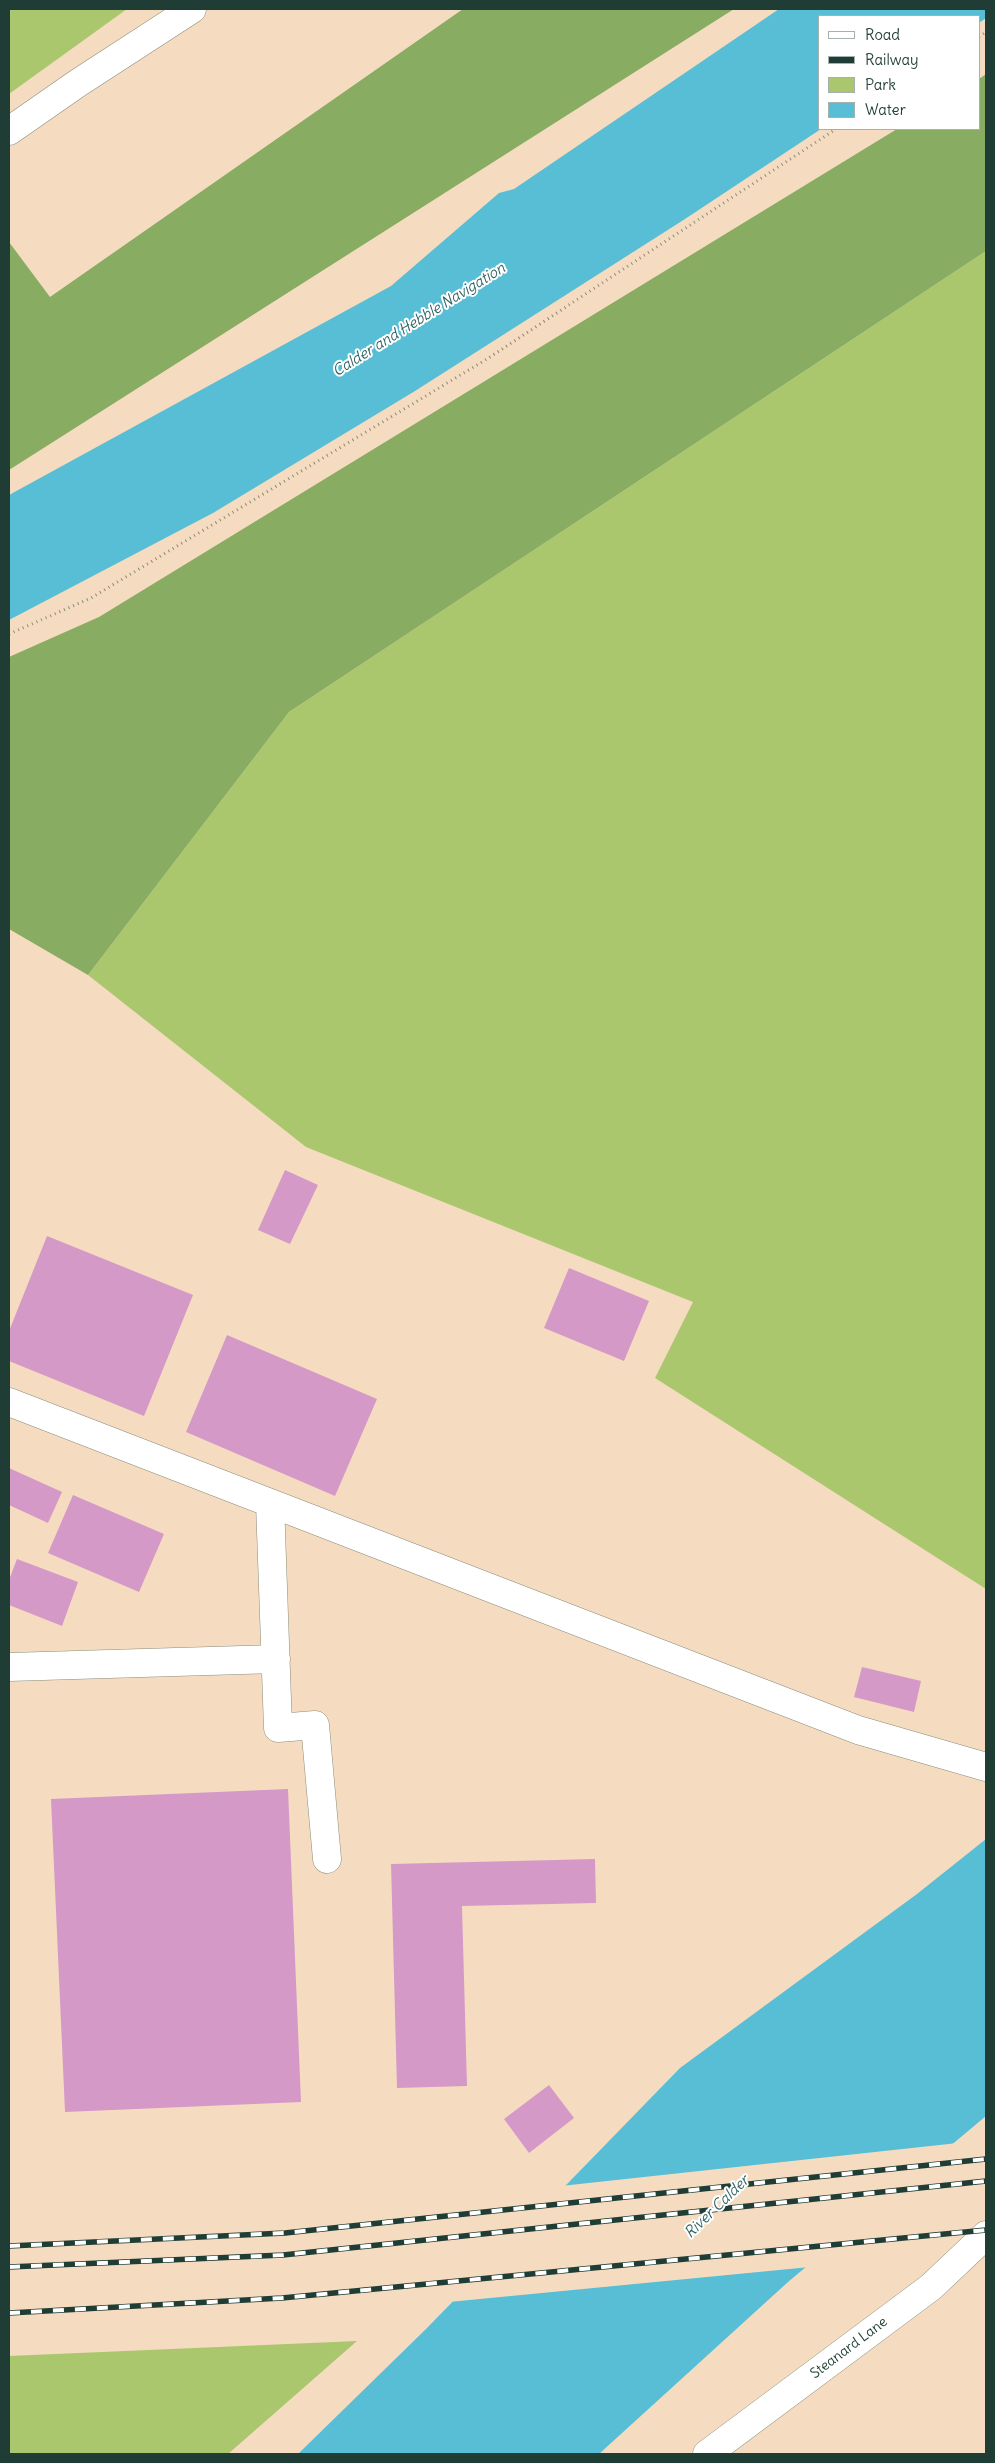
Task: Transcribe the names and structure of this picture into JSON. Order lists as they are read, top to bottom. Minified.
{"streets":{"street":["Steanard Lane"]},"water":["Calder and Hebble Navigation","River Calder"],"legend":["Road","Railway","Park","Water"]}
